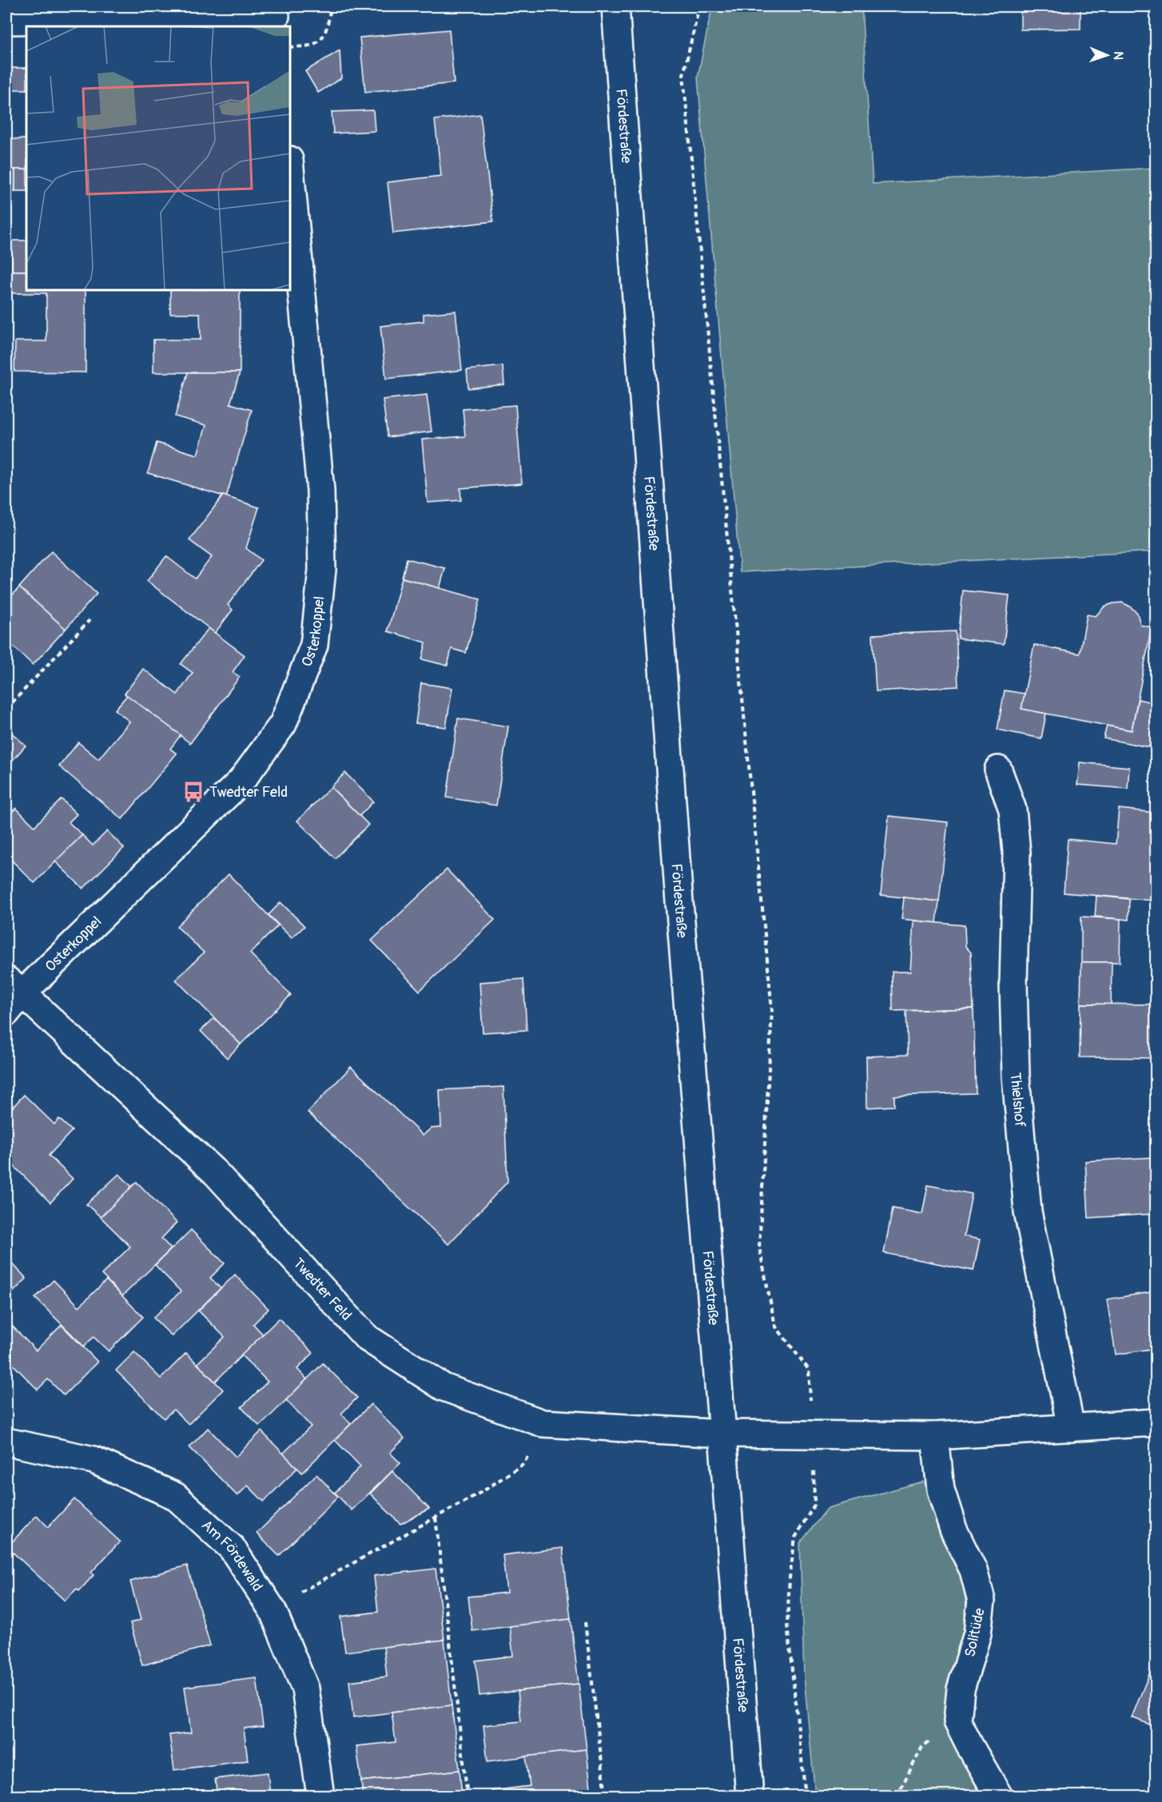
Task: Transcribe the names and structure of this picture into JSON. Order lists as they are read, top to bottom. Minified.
{"streets":{"street":["Fördestraße","Osterkoppel","Thielshof","Twedter Feld","Am Fördewald","Solitüde"]},"crossings":[["Fördestraße","Twedter Feld"],["Osterkoppel","Twedter Feld"]],"places":{"bus stop":["Twedter Feld"]},"north":"right"}
